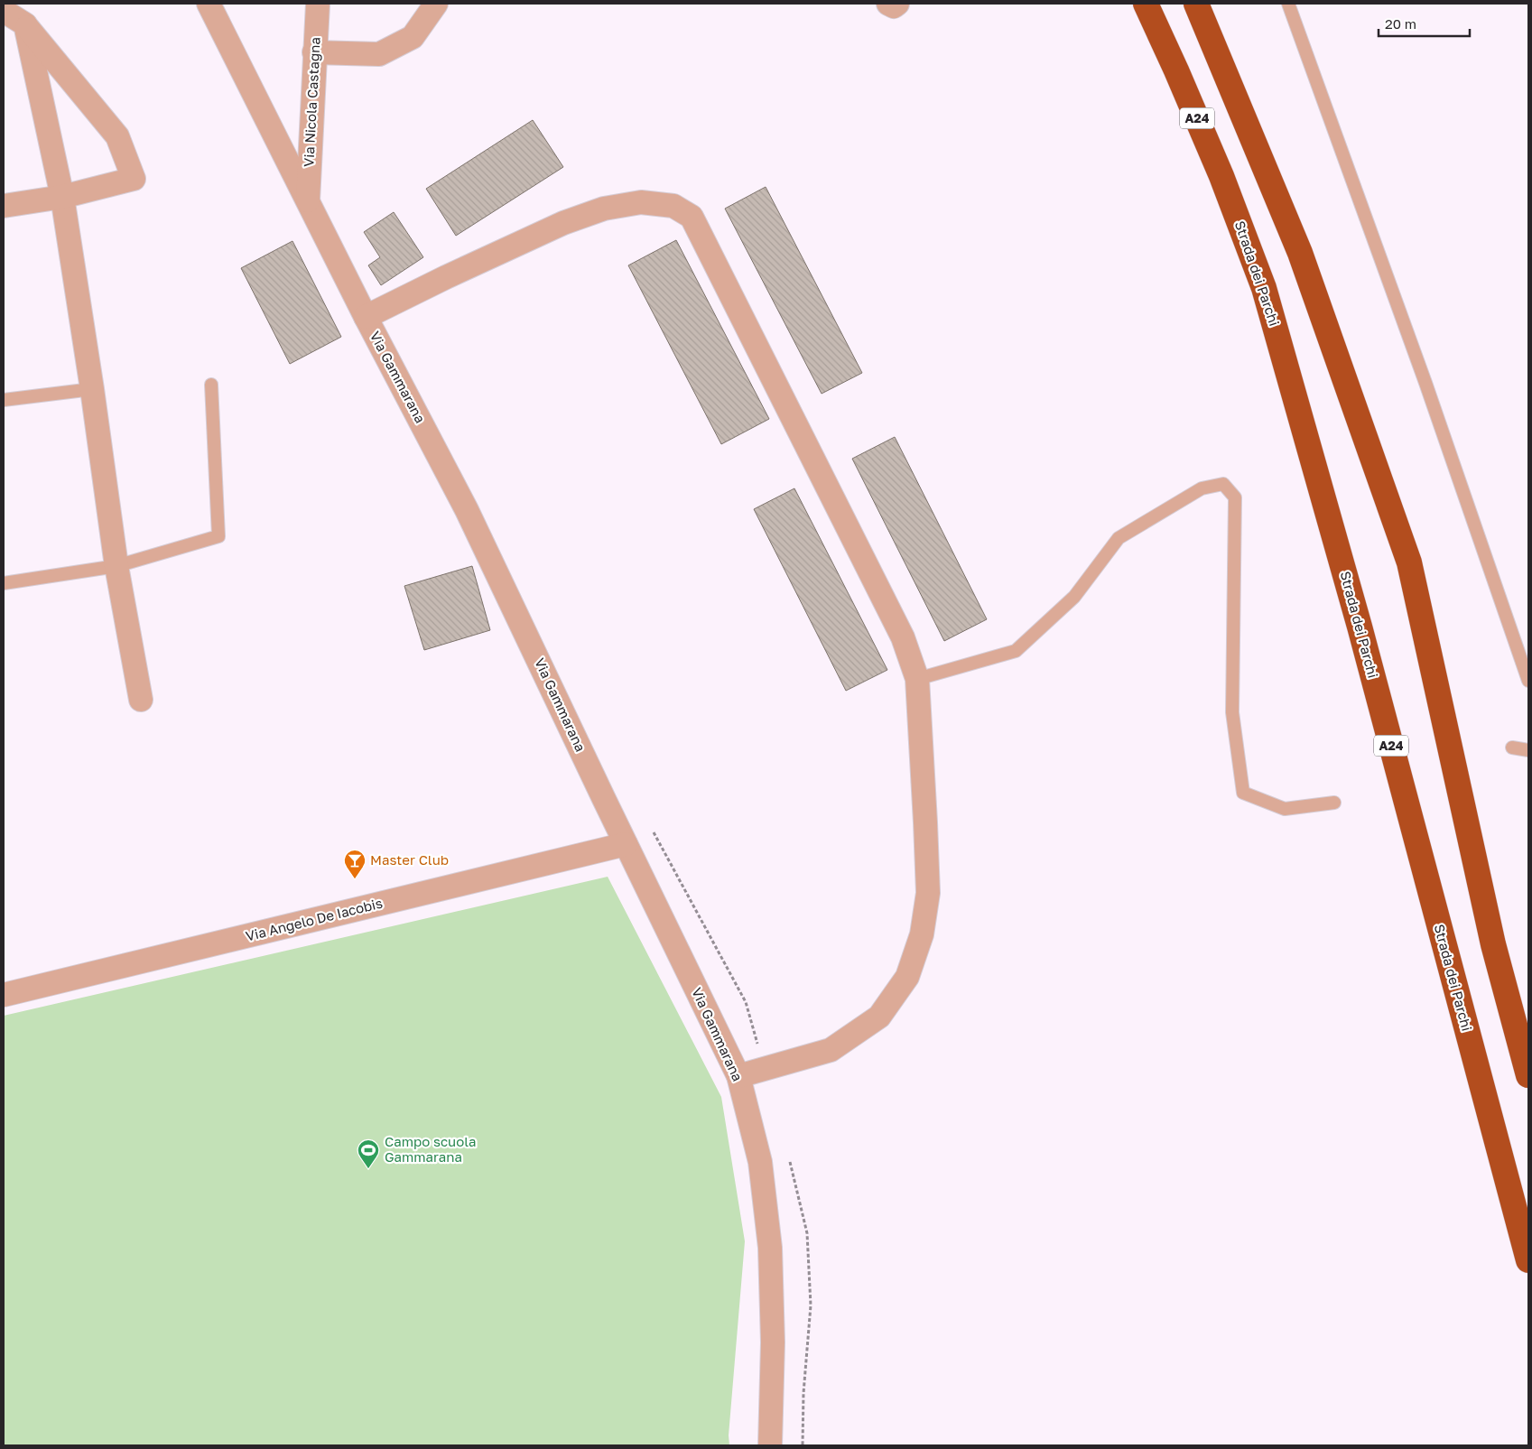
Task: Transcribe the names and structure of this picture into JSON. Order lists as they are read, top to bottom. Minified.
{"streets":{"highway":["A24","Strada dei Parchi"],"street":["Via Nicola Castagna","Via Gammarana","Via Angelo De Iacobis"]},"crossings":[["Via Nicola Castagna","Via Gammarana"],["Via Gammarana","Via Angelo De Iacobis"]],"places":{"bar":["Master Club"],"sports":["Campo scuola Gammarana"]},"scale_bar":"20 m"}
